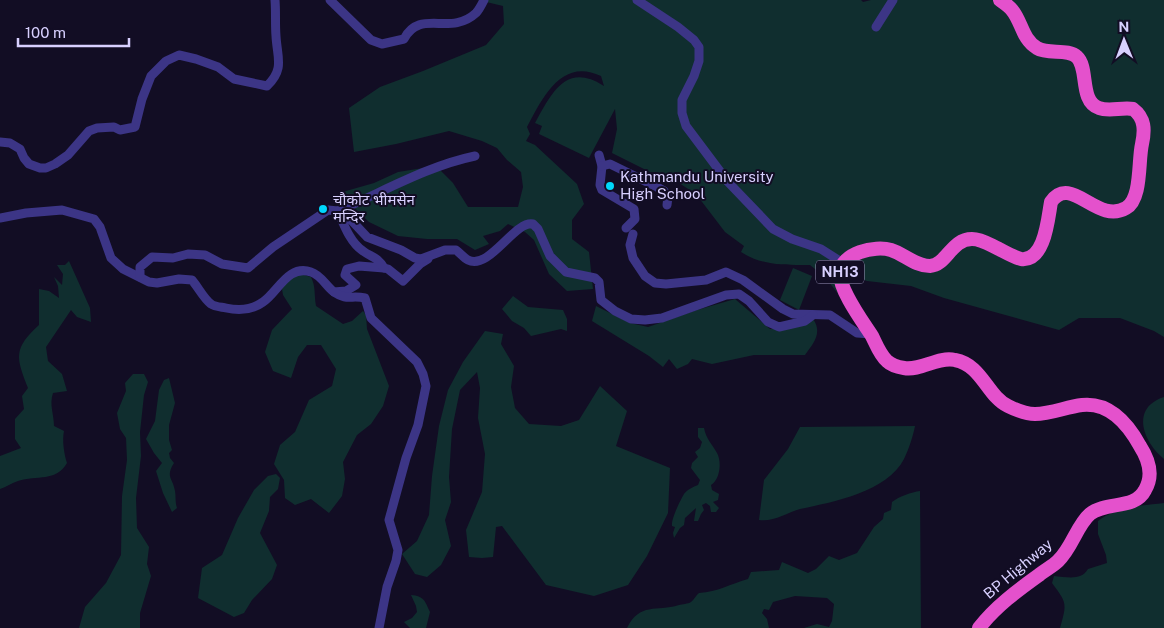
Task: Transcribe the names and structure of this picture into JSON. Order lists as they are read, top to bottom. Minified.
{"streets":{"highway":["NH13","BP Highway"]},"crossings":[["NH13","BP Highway"]],"places":["Kathmandu University High School","चौकोट भीमसेन मन्दिर"],"scale_bar":"100 m","north":"top"}
